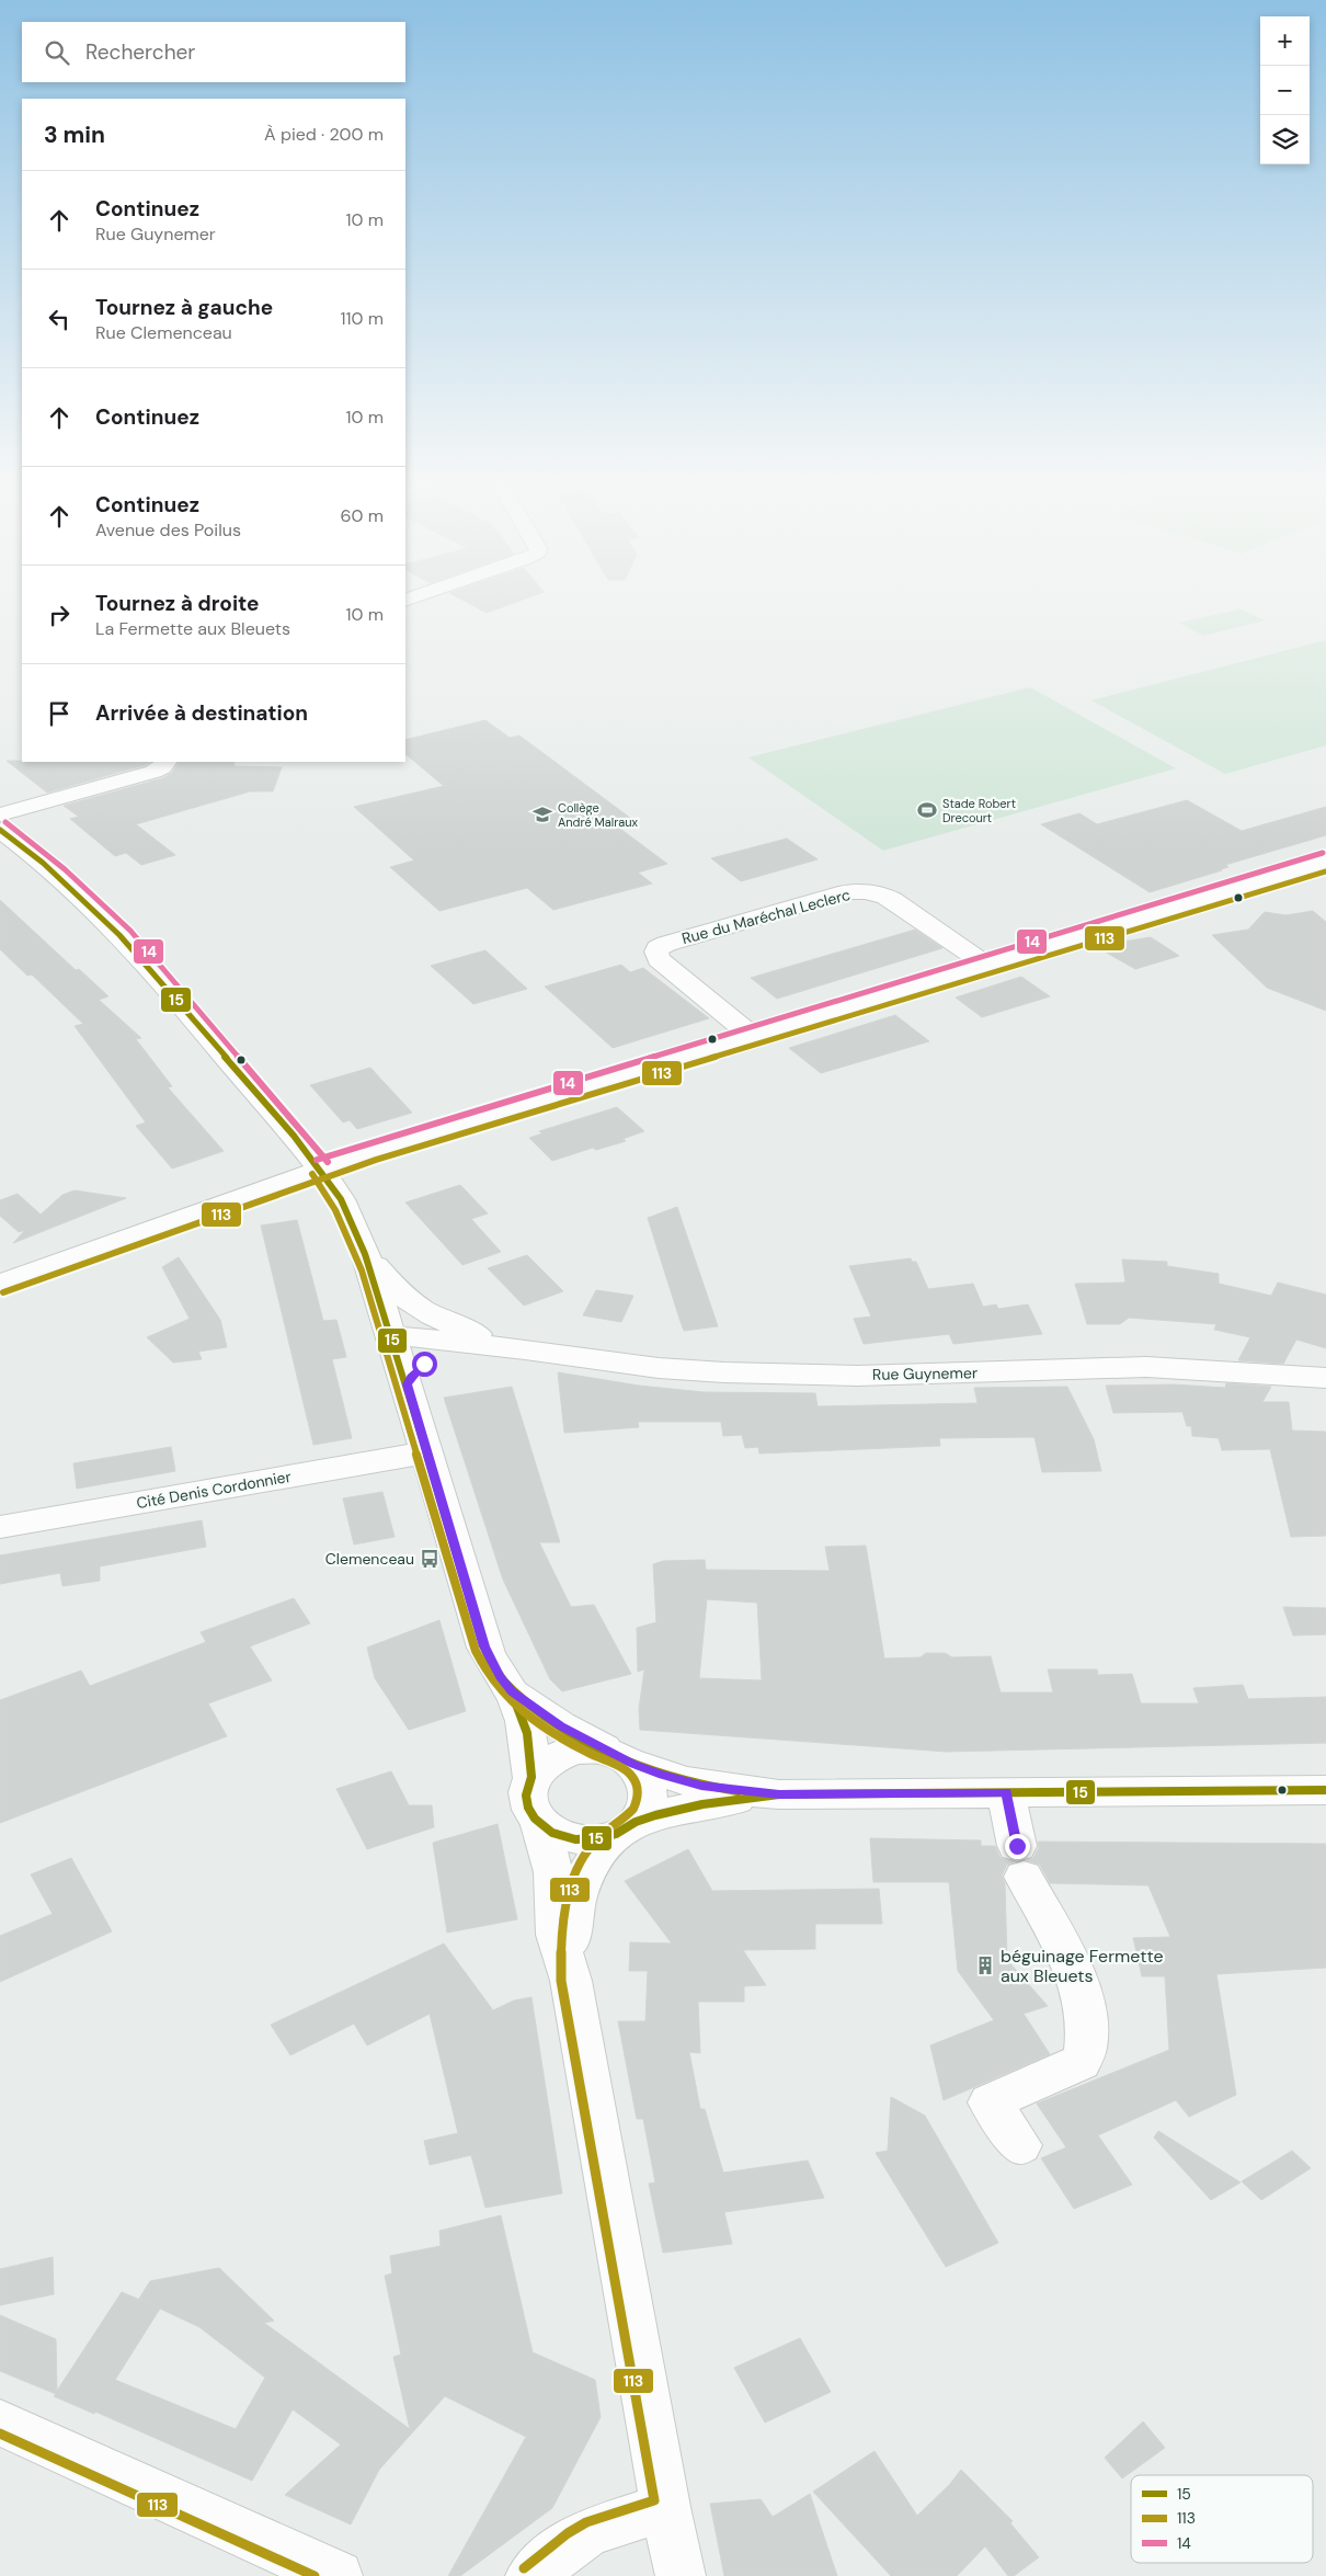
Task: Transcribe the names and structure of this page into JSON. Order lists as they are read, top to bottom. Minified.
{"streets":{"street":["Rue du Maréchal Leclerc","Rue Guynemer","Cité Denis Cordonnier"]},"places":{"sports":["Stade Robert Drecourt"],"school or university":["Collège André Malraux"],"bus stop":["Clemenceau"],"building":["béguinage Fermette aux Bleuets"]},"lines":["transit line 14","transit line 15","transit line 113"],"legend":["15","113","14"],"page":{"map_buttons":["+","−"],"search":"Rechercher","heading":["3 min","À pied · 200 m"],"list":[["Continuez","Rue Guynemer","10 m"],["Tournez à gauche","Rue Clemenceau","110 m"],["Continuez","10 m"],["Continuez","Avenue des Poilus","60 m"],["Tournez à droite","La Fermette aux Bleuets","10 m"],"Arrivée à destination"]}}
